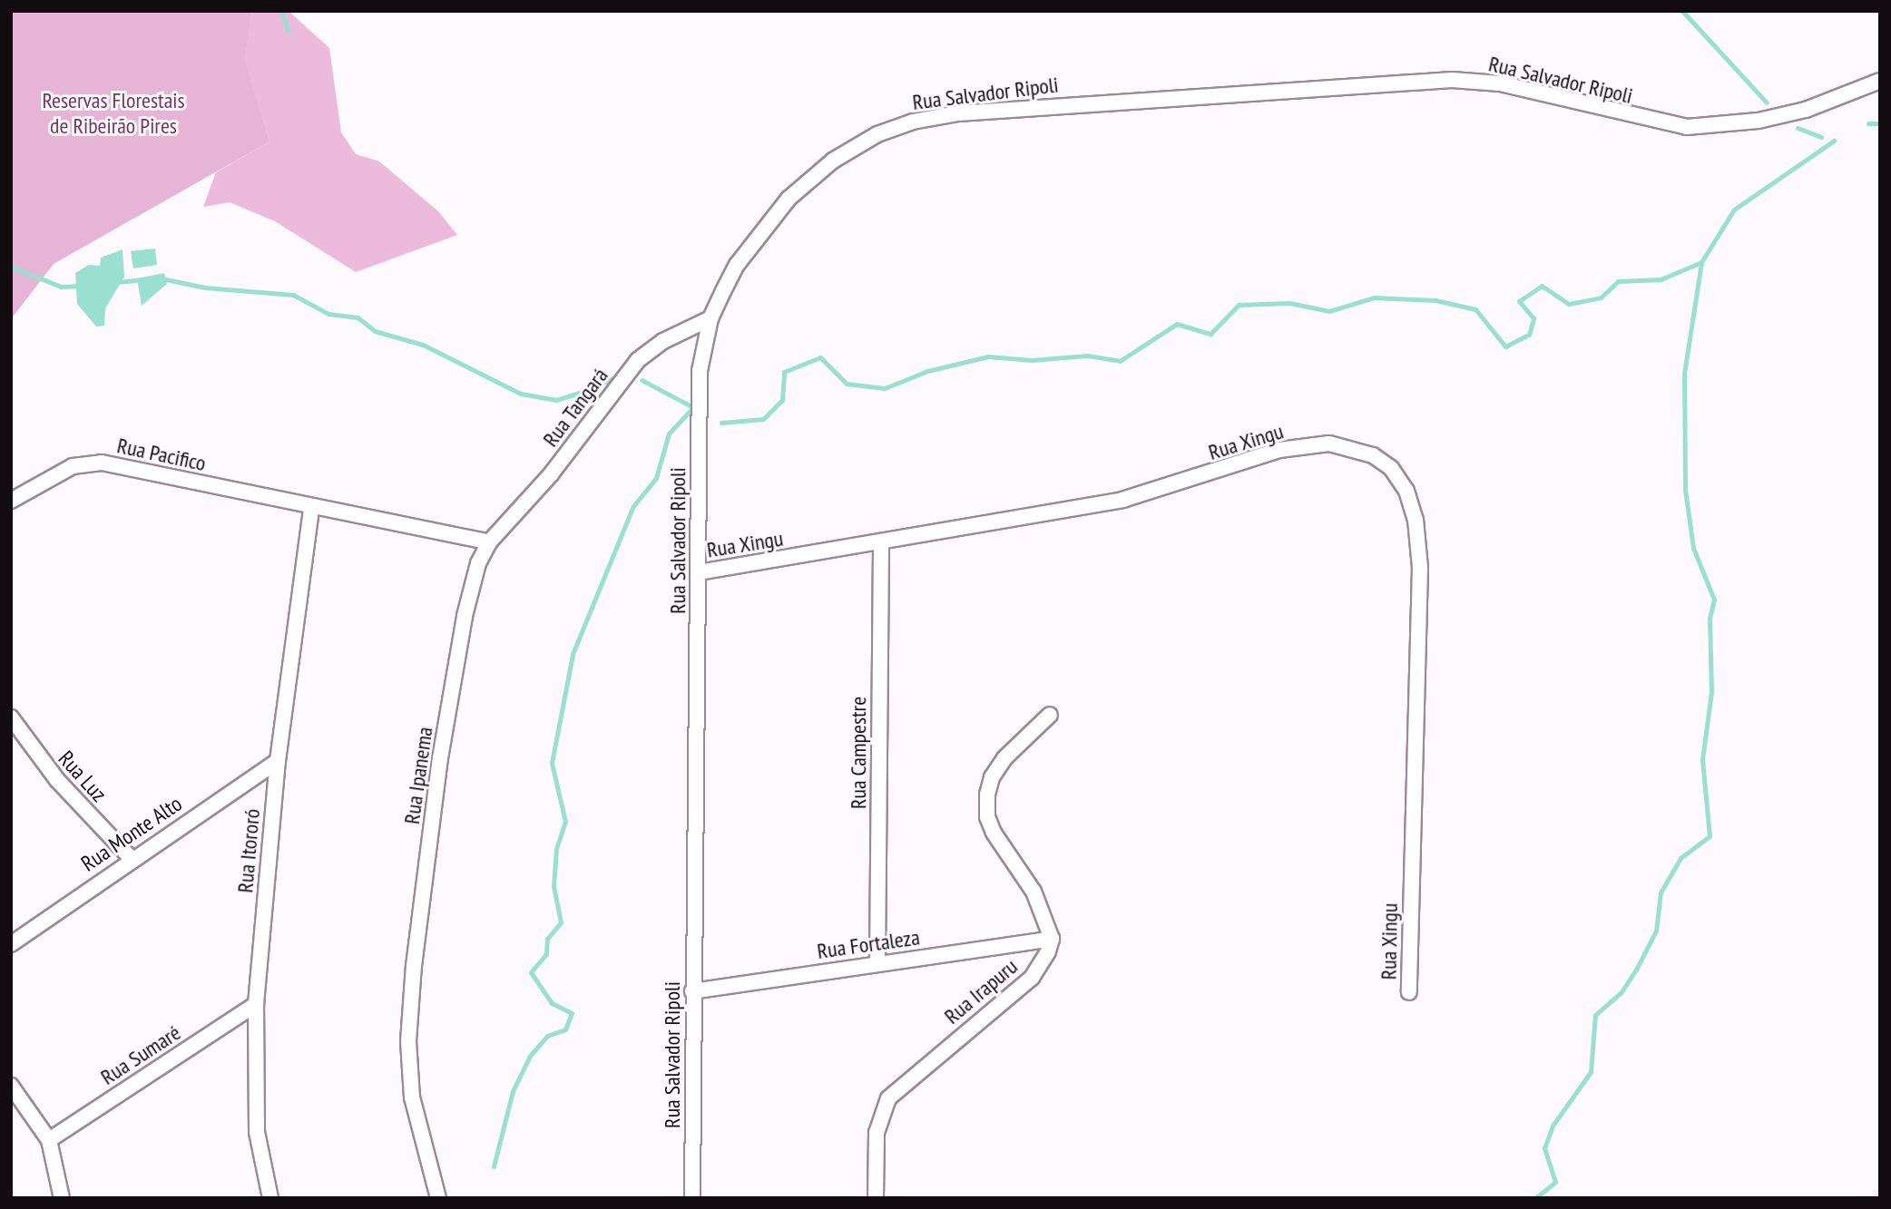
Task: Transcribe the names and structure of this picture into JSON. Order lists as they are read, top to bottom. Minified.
{"streets":{"street":["Rua Salvador Ripoli","Rua Tangará","Rua Xingu","Rua Pacifico","Rua Campestre","Rua Ipanema","Rua Luz","Rua Monte Alto","Rua Itororó","Rua Fortaleza","Rua Irapuru","Rua Sumaré"]},"crossings":[["Rua Salvador Ripoli","Rua Tangará"],["Rua Salvador Ripoli","Rua Xingu"],["Rua Salvador Ripoli","Rua Fortaleza"],["Rua Tangará","Rua Ipanema"],["Rua Xingu","Rua Campestre"],["Rua Pacifico","Rua Itororó"],["Rua Campestre","Rua Fortaleza"],["Rua Luz","Rua Monte Alto"],["Rua Monte Alto","Rua Itororó"],["Rua Itororó","Rua Sumaré"],["Rua Fortaleza","Rua Irapuru"]],"parks":["Reservas Florestais de Ribeirão Pires"]}
